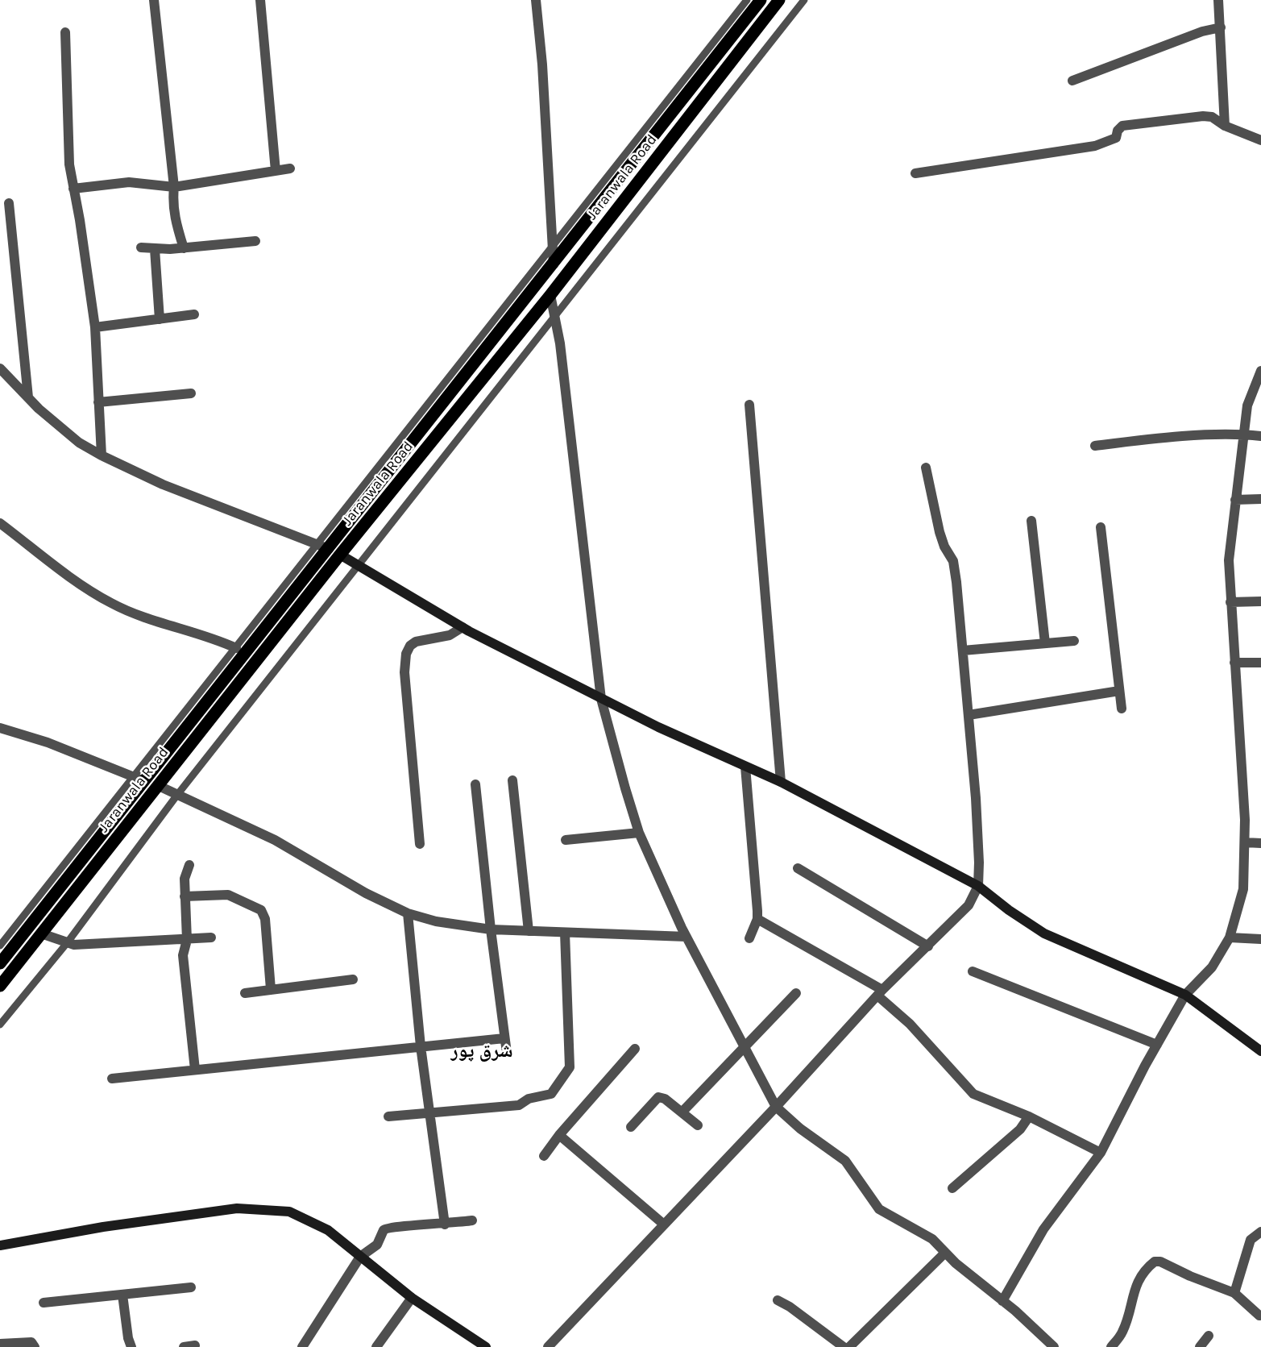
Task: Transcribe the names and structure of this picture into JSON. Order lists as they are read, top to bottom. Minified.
{"streets":{"main road":["Jaranwala Road"]},"districts":["شرق پور"]}
